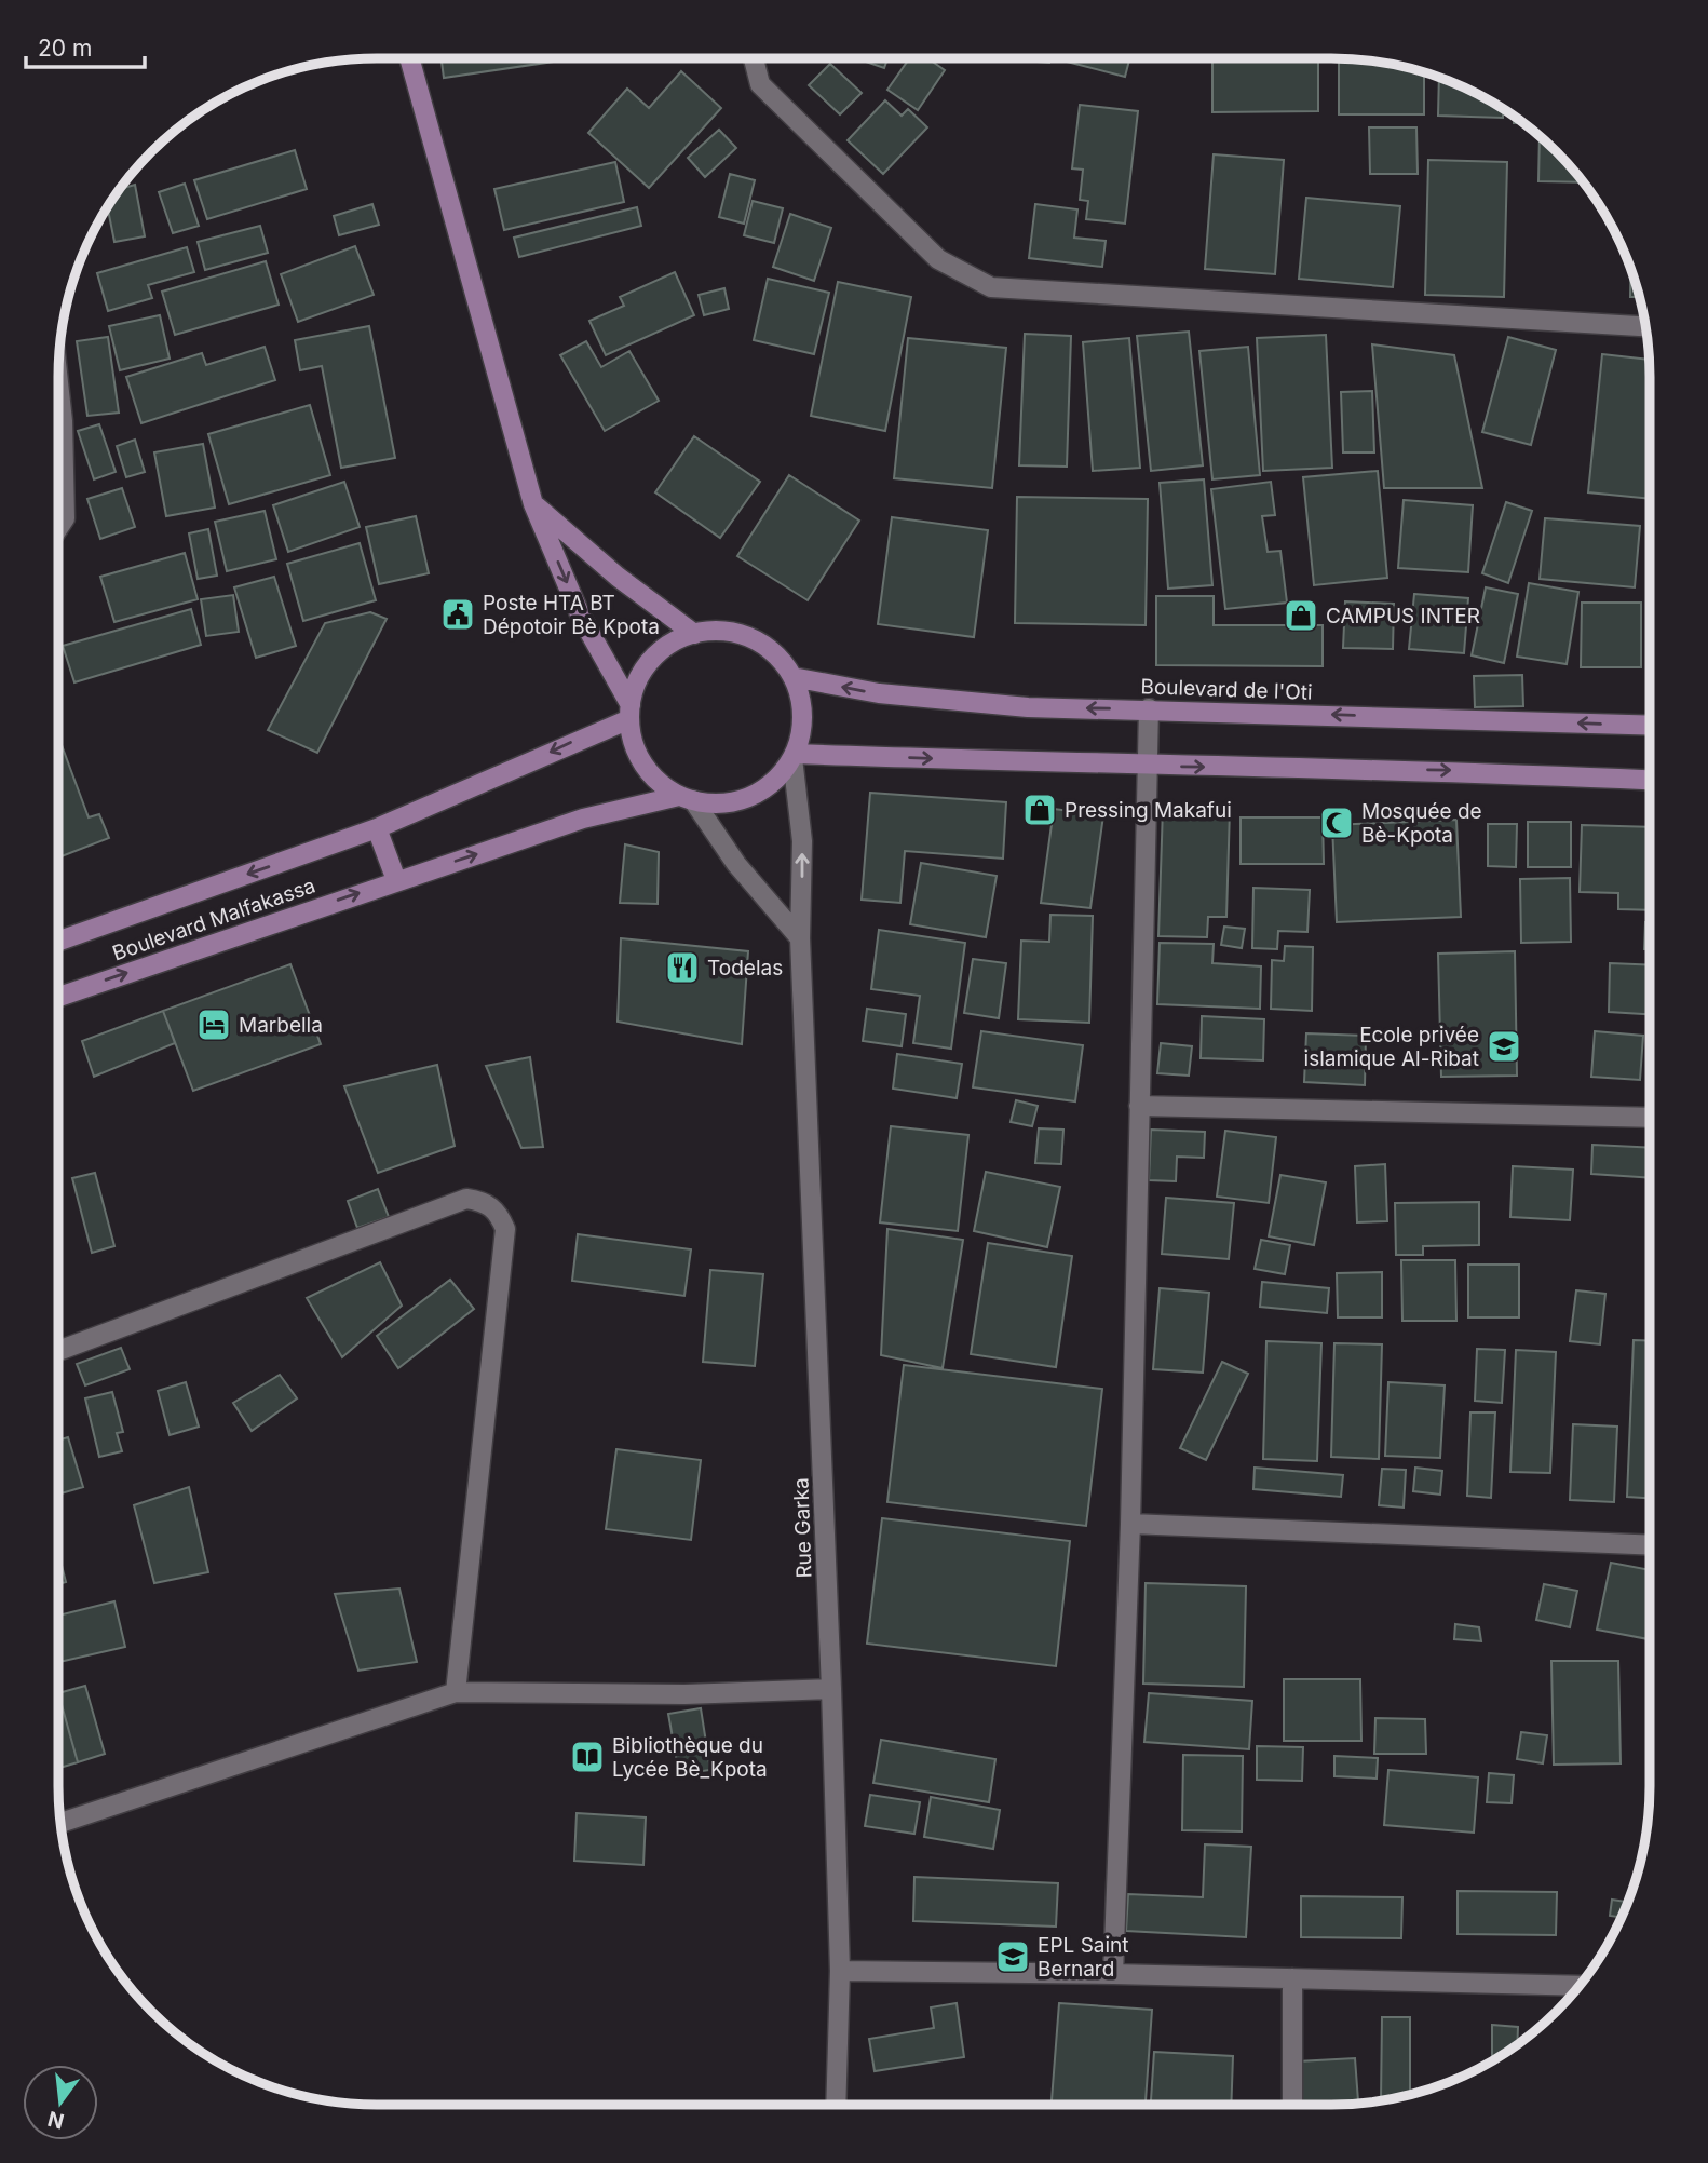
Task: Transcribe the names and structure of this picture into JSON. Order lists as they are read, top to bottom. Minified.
{"streets":{"main road":["Boulevard de l'Oti","Boulevard Malfakassa"],"street":["Rue Garka"]},"crossings":[["Boulevard de l'Oti","Boulevard Malfakassa"],["Boulevard de l'Oti","Rue Garka"],["Boulevard Malfakassa","Rue Garka"]],"places":{"public building":["Poste HTA BT Dépotoir Bè Kpota"],"shop":["CAMPUS INTER","Pressing Makafui"],"mosque":["Mosquée de Bè-Kpota"],"restaurant":["Todelas"],"hotel":["Marbella"],"school or university":["Ecole privée islamique Al-Ribat","EPL Saint Bernard"],"library":["Bibliothèque du Lycée Bè_Kpota"]},"scale_bar":"20 m","north":"bottom"}
